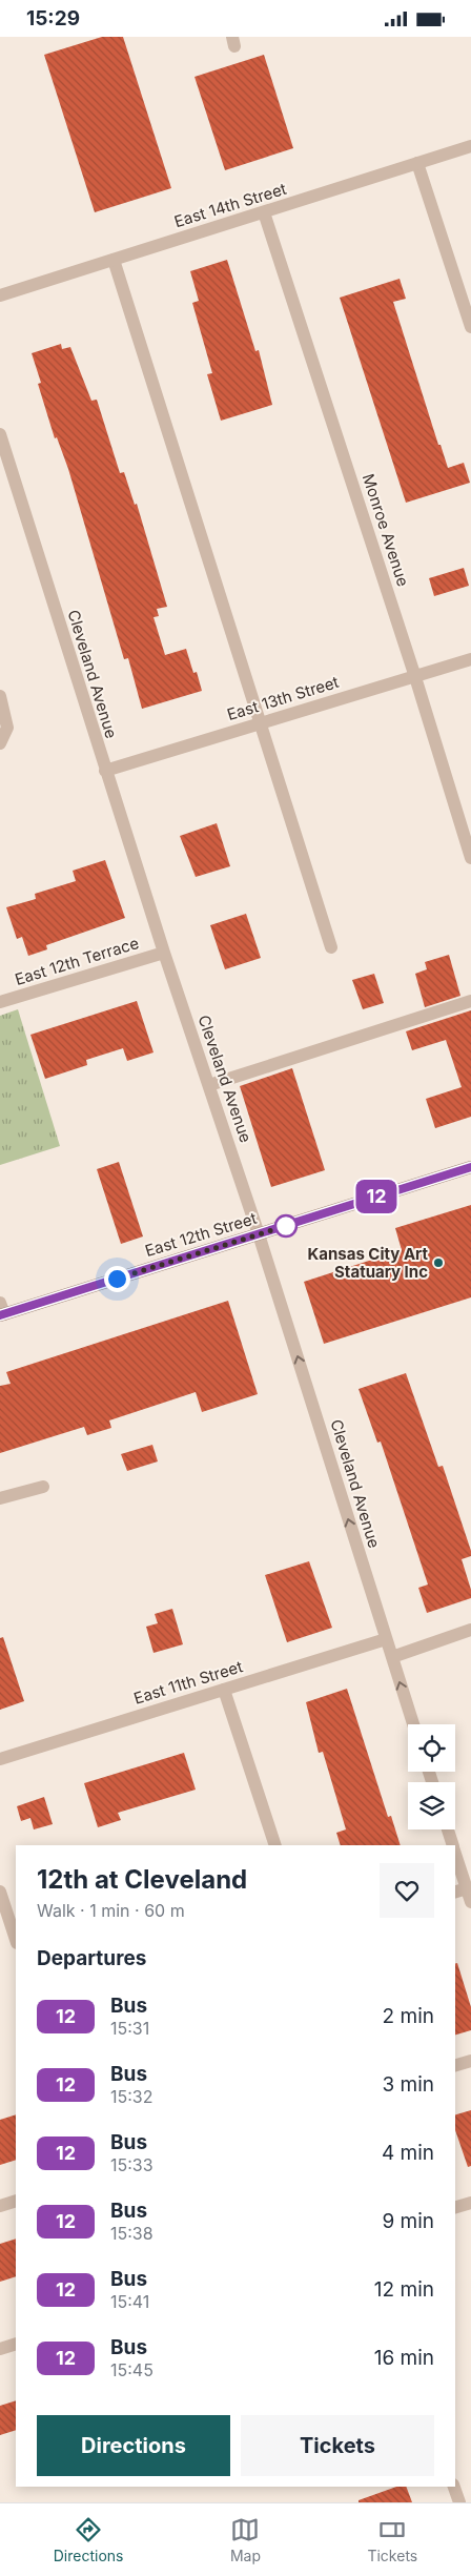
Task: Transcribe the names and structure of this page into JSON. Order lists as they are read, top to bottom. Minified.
{"streets":{"street":["East 14th Street","Monroe Avenue","Cleveland Avenue","East 13th Street","East 12th Terrace","East 12th Street","East 11th Street"]},"crossings":[["East 14th Street","Monroe Avenue"],["Monroe Avenue","East 13th Street"],["Cleveland Avenue","East 13th Street"],["Cleveland Avenue","East 12th Terrace"],["Cleveland Avenue","East 12th Street"],["Cleveland Avenue","East 11th Street"]],"one_way":["Cleveland Avenue"],"places":["Kansas City Art Statuary Inc"],"lines":["bus line 12"],"page":{"status":"15:29","on_map":"12","heading":[["12th at Cleveland","Walk · 1 min · 60 m"],"Departures"],"list":[{"mark":"12","name":"Bus","note":"15:31","value":"2 min"},{"mark":"12","name":"Bus","note":"15:32","value":"3 min"},{"mark":"12","name":"Bus","note":"15:33","value":"4 min"},{"mark":"12","name":"Bus","note":"15:38","value":"9 min"},{"mark":"12","name":"Bus","note":"15:41","value":"12 min"},{"mark":"12","name":"Bus","note":"15:45","value":"16 min"}],"buttons":["Directions","Tickets"],"tabs":["Directions","Map","Tickets"]}}
